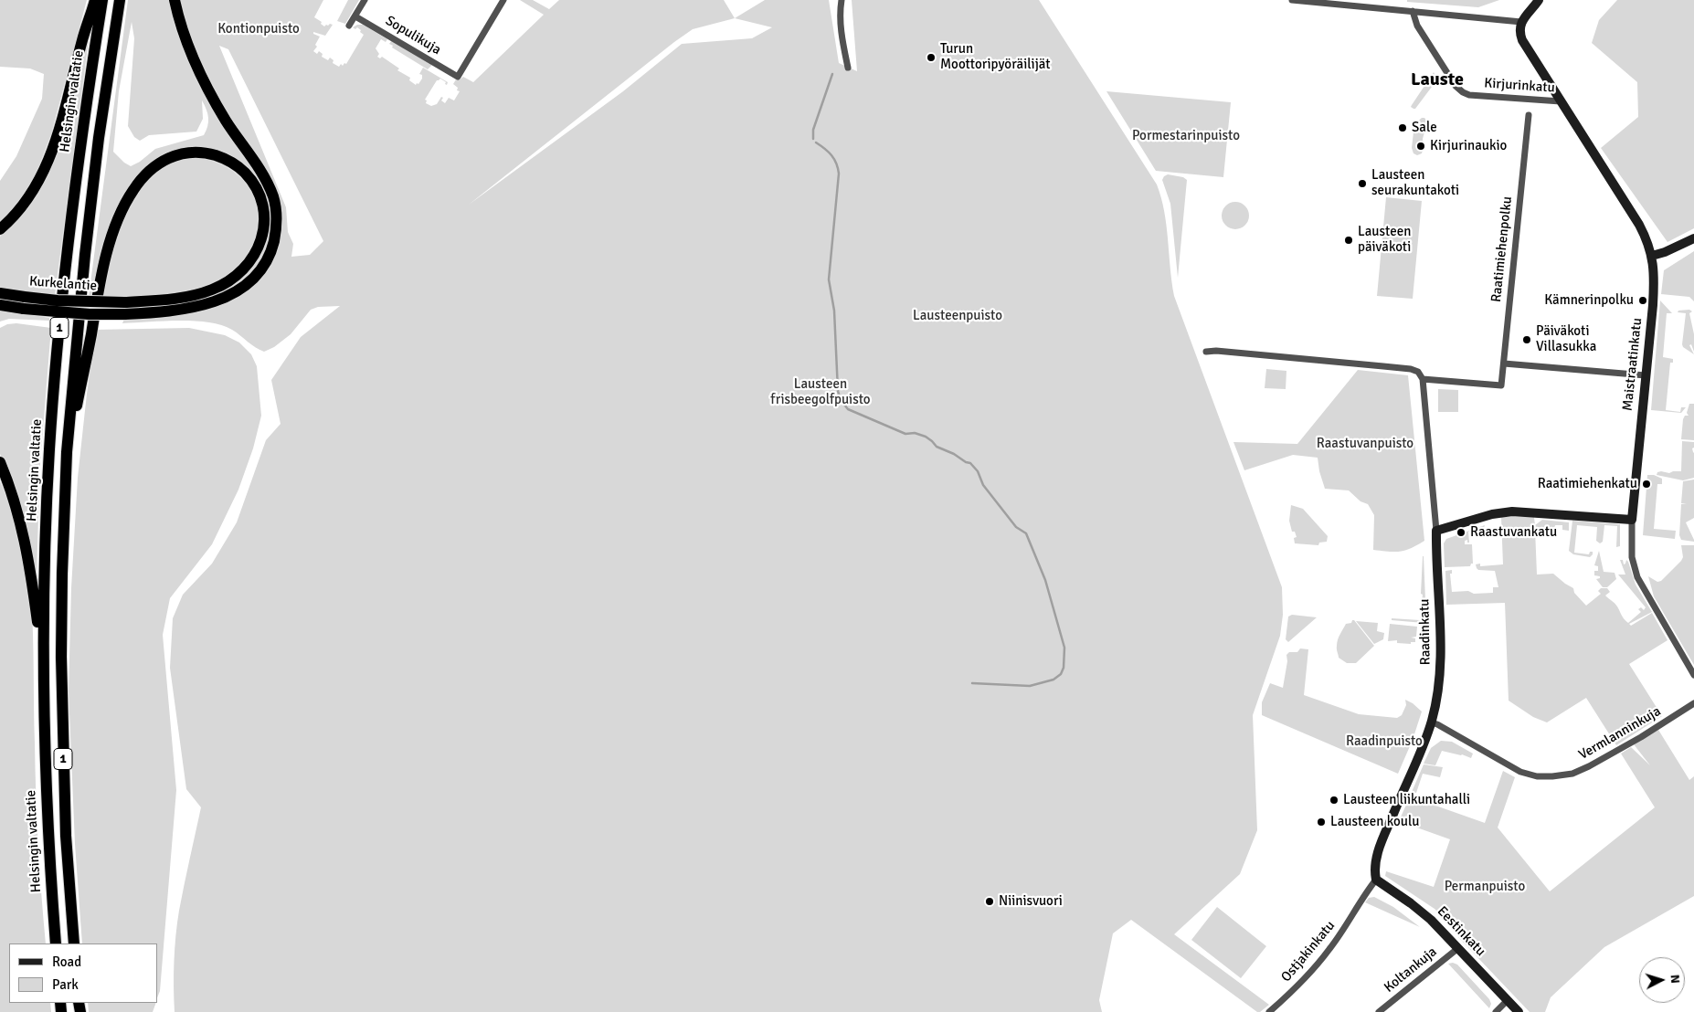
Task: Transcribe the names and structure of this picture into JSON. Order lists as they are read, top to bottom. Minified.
{"streets":{"highway":["Helsingin valtatie","Kurkelantie","1"],"street":["Sopulikuja","Kirjurinkatu","Raatimiehenpolku","Maistraatinkatu","Raadinkatu","Vermlanninkuja","Eestinkatu","Ostjakinkatu","Koltankuja"]},"crossings":[["Kirjurinkatu","Maistraatinkatu"],["Raatimiehenpolku","Raadinkatu"],["Raadinkatu","Vermlanninkuja"],["Raadinkatu","Eestinkatu"],["Raadinkatu","Ostjakinkatu"],["Eestinkatu","Ostjakinkatu"],["Eestinkatu","Koltankuja"]],"districts":["Lauste"],"parks":["Kontionpuisto","Pormestarinpuisto","Lausteenpuisto","Lausteen frisbeegolfpuisto","Raastuvanpuisto","Raadinpuisto","Permanpuisto"],"places":["Turun Moottoripyöräilijät","Sale","Kirjurinaukio","Lausteen seurakuntakoti","Lausteen päiväkoti","Kämnerinpolku","Päiväkoti Villasukka","Raatimiehenkatu","Raastuvankatu","Lausteen liikuntahalli","Lausteen koulu","Niinisvuori"],"legend":["Road","Park"],"north":"right"}
